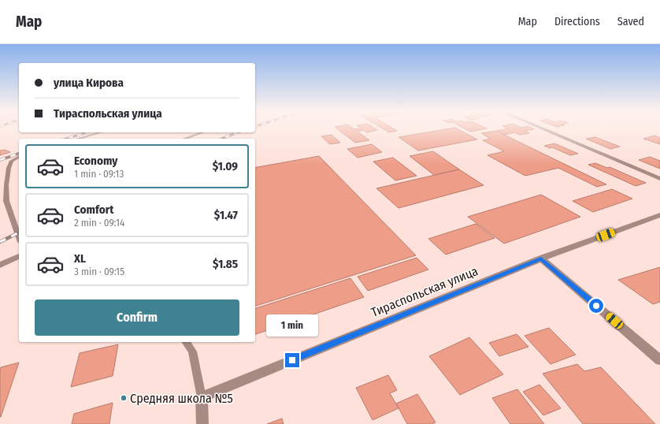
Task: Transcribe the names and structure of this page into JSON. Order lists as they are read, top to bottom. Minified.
{"streets":{"street":["Тираспольская улица"]},"places":["Средняя школа №5"],"page":{"header":"Map","nav":["Map","Directions","Saved"],"banner":["улица Кирова","Тираспольская улица"],"list":[{"name":"Economy","note":"1 min · 09:13","value":"$1.09"},{"name":"Comfort","note":"2 min · 09:14","value":"$1.47"},{"name":"XL","note":"3 min · 09:15","value":"$1.85"}],"buttons":"Confirm","bubble":"1 min"}}
